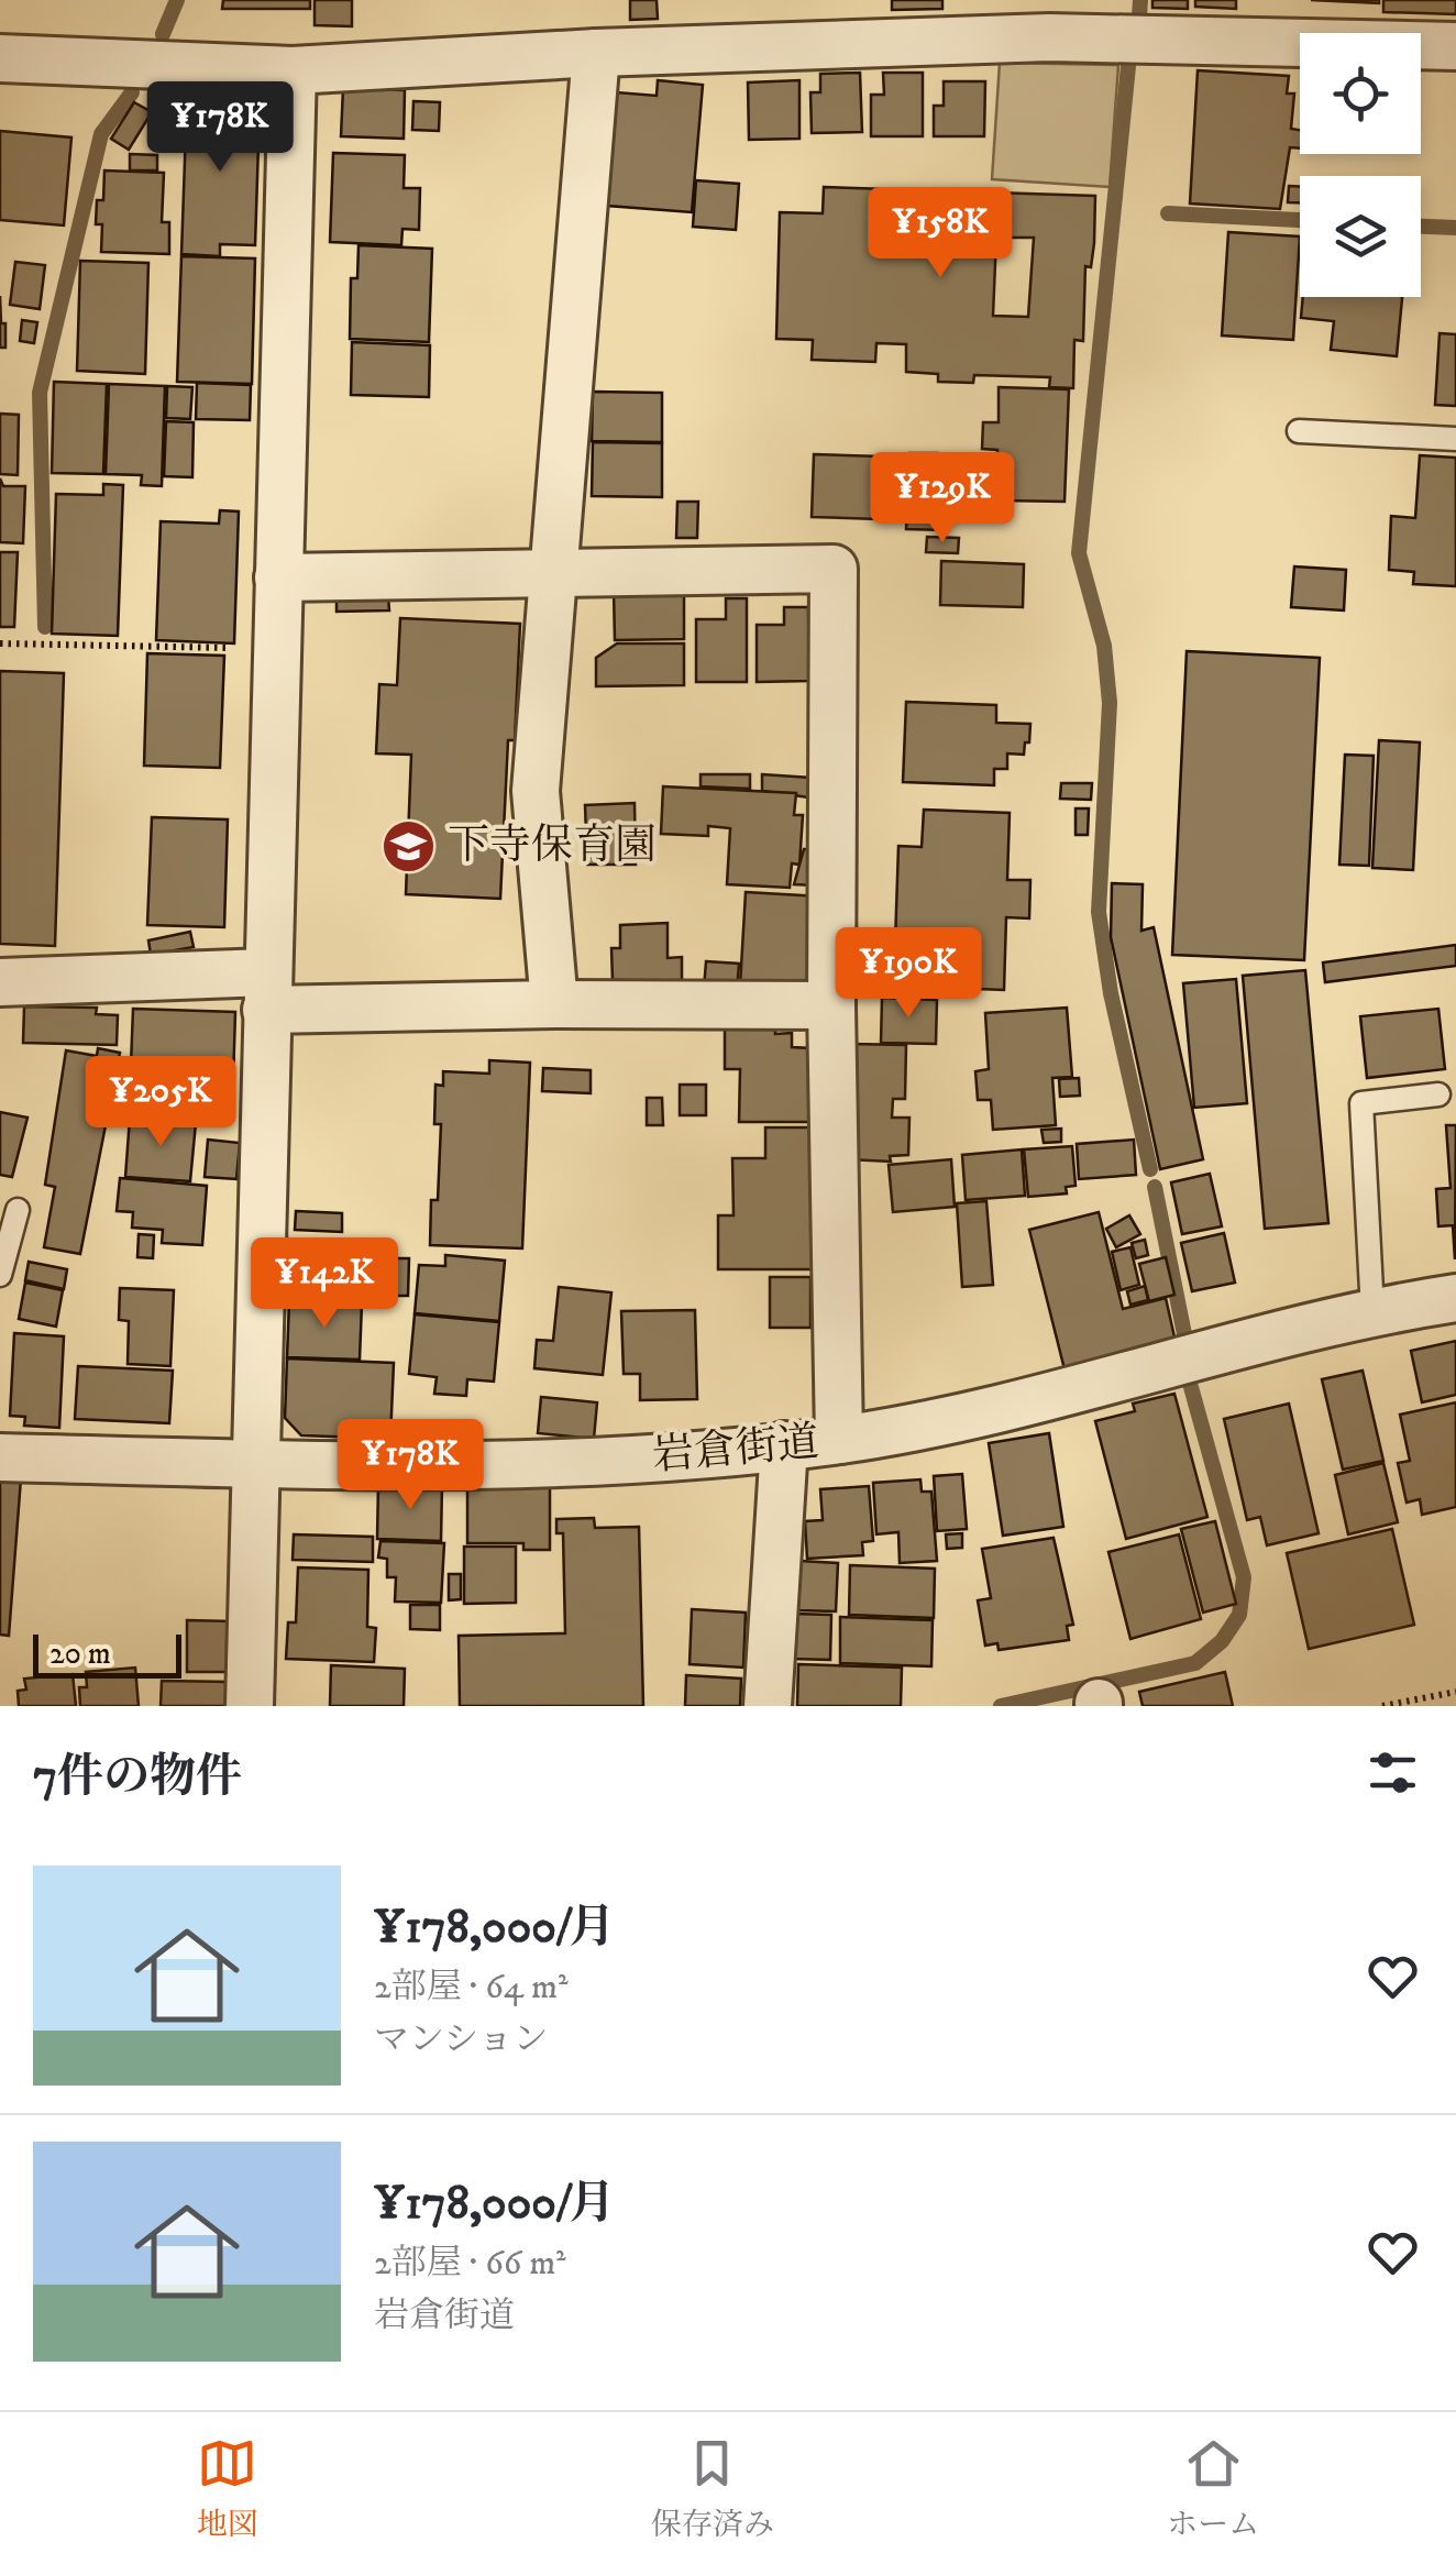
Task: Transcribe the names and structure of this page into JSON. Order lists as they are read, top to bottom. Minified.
{"streets":{"street":["岩倉街道"]},"places":{"school or university":["下寺保育園"]},"scale_bar":"20 m","page":{"price":["¥178K","¥158K","¥129K","¥190K","¥205K","¥142K","¥178K"],"scale":"20 m","heading":"7件の物件","list":[{"name":"¥178,000/月","note":"2部屋 · 64 m² · マンション"},{"name":"¥178,000/月","note":"2部屋 · 66 m² · 岩倉街道"}],"tabs":["地図","保存済み","ホーム"]}}
